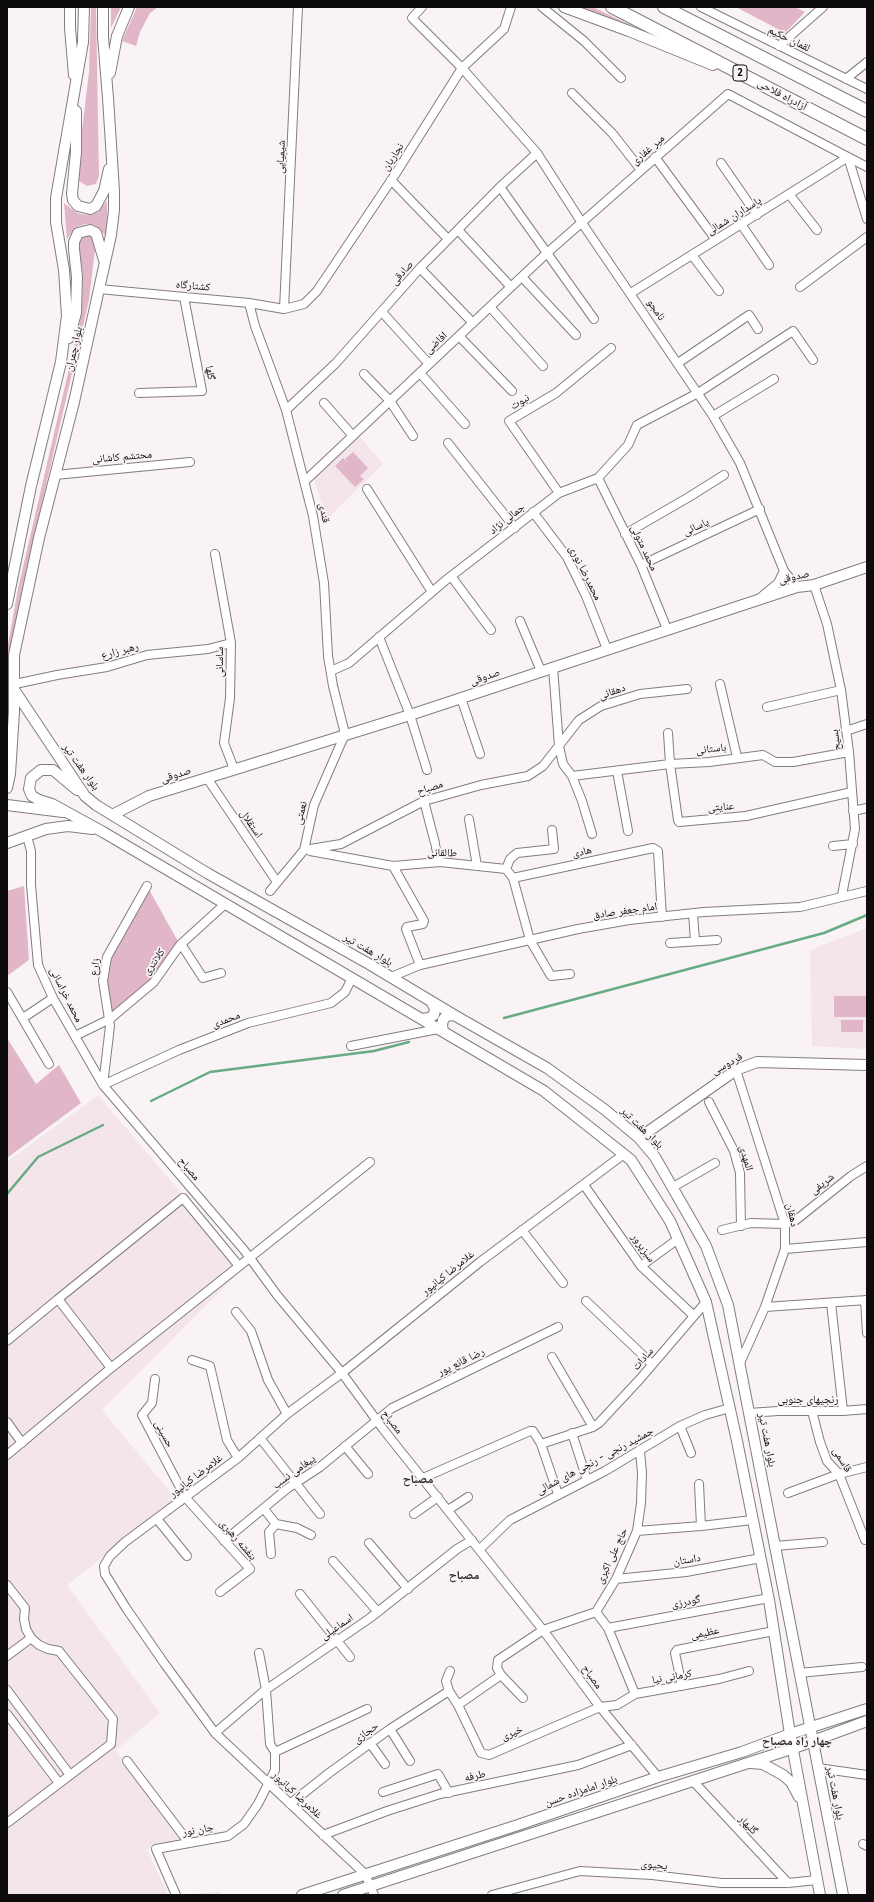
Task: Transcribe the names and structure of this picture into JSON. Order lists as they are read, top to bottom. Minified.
{"streets":{"highway":["2","آزادراه فلاحی"],"main road":["بلوار چمران","صدوقی","بلوار هفت تیر","فردوسی","بلوار امامزاده حسن"],"street":["لقمان حکیم","میر غفاری","شیمیایی","نجاریان","پاسداران شمالی","صادقی","کشتارگاه","نامجو","افاضی","گلها","نبوت","محتشم کاشانی","قندی","جمالی نژاد","یاسائی","محمد متولی","محمدرضا نوری","رهبر زارع","ساسانی","دهقانی","بسیح","باستانی","مصباح","عنایتی","نعمتی","استقلال","هادی","طالقانی","امام جعفر صادق","کلانتری","زارع","محمد خراسانی","محمدی","المهدی","شریفی","دهقان","سبزپرور","غلامرضا کیانپور","سادات","رضا قانع پور","رنجیهای جنوبی","حسینی","قاسمی","جمشید رنجی - رنجی های شمالی","پیغامی نسب","بنفشه رهبری","حاج علی اکبری","داستان","گودرزی","اسماعیلی","عظیمی","کرمانی نیا","حجازی","خیری","طرفه","گلبهار","جان نور","یحیوی"]},"crossings":[["میر غفاری","پاسداران شمالی"],["میر غفاری","نامجو"],["میر غفاری","افاضی"],["شیمیایی","نجاریان"],["شیمیایی","کشتارگاه"],["نجاریان","کشتارگاه"],["نجاریان","نامجو"],["پاسداران شمالی","نامجو"],["صادقی","نامجو"],["صادقی","قندی"],["کشتارگاه","بلوار چمران"],["کشتارگاه","گلها"],["کشتارگاه","قندی"],["نامجو","افاضی"],["نامجو","جمالی نژاد"],["نامجو","یاسائی"],["نامجو","صدوقی"],["افاضی","قندی"],["بلوار چمران","محتشم کاشانی"],["بلوار چمران","رهبر زارع"],["بلوار چمران","بلوار هفت تیر"],["نبوت","جمالی نژاد"],["قندی","جمالی نژاد"],["قندی","صدوقی"],["قندی","نعمتی"],["جمالی نژاد","محمد متولی"],["جمالی نژاد","محمدرضا نوری"],["یاسائی","محمد متولی"],["محمد متولی","صدوقی"],["محمدرضا نوری","صدوقی"],["صدوقی","ساسانی"],["صدوقی","بسیح"],["صدوقی","بلوار هفت تیر"],["صدوقی","نعمتی"],["صدوقی","استقلال"],["رهبر زارع","ساسانی"],["رهبر زارع","بلوار هفت تیر"],["دهقانی","مصباح"],["بسیح","باستانی"],["بسیح","عنایتی"],["بسیح","امام جعفر صادق"],["باستانی","عنایتی"],["بلوار هفت تیر","امام جعفر صادق"],["بلوار هفت تیر","فردوسی"],["بلوار هفت تیر","دهقان"],["بلوار هفت تیر","رنجیهای جنوبی"],["بلوار هفت تیر","بلوار امامزاده حسن"],["مصباح","نعمتی"],["مصباح","طالقانی"],["مصباح","زارع"],["مصباح","محمد خراسانی"],["مصباح","محمدی"],["مصباح","غلامرضا کیانپور"],["مصباح","رضا قانع پور"],["مصباح","جمشید رنجی - رنجی های شمالی"],["مصباح","پیغامی نسب"],["مصباح","اسماعیلی"],["مصباح","کرمانی نیا"],["مصباح","خیری"],["مصباح","طرفه"],["مصباح","بلوار امامزاده حسن"],["نعمتی","استقلال"],["نعمتی","طالقانی"],["هادی","امام جعفر صادق"],["کلانتری","زارع"],["کلانتری","محمد خراسانی"],["زارع","محمد خراسانی"],["زارع","محمدی"],["محمد خراسانی","محمدی"],["فردوسی","دهقان"],["المهدی","شریفی"],["شریفی","دهقان"],["سبزپرور","غلامرضا کیانپور"],["سبزپرور","سادات"],["غلامرضا کیانپور","حسینی"],["غلامرضا کیانپور","بنفشه رهبری"],["غلامرضا کیانپور","اسماعیلی"],["غلامرضا کیانپور","حجازی"],["غلامرضا کیانپور","طرفه"],["غلامرضا کیانپور","بلوار امامزاده حسن"],["غلامرضا کیانپور","جان نور"],["رضا قانع پور","پیغامی نسب"],["رنجیهای جنوبی","قاسمی"],["حسینی","بنفشه رهبری"],["جمشید رنجی - رنجی های شمالی","حاج علی اکبری"],["پیغامی نسب","بنفشه رهبری"],["حاج علی اکبری","داستان"],["اسماعیلی","جان نور"],["عظیمی","کرمانی نیا"],["کرمانی نیا","خیری"],["حجازی","خیری"],["گلبهار","یحیوی"]],"districts":["مصباح","مصباح","چهار راه مصباح"]}
